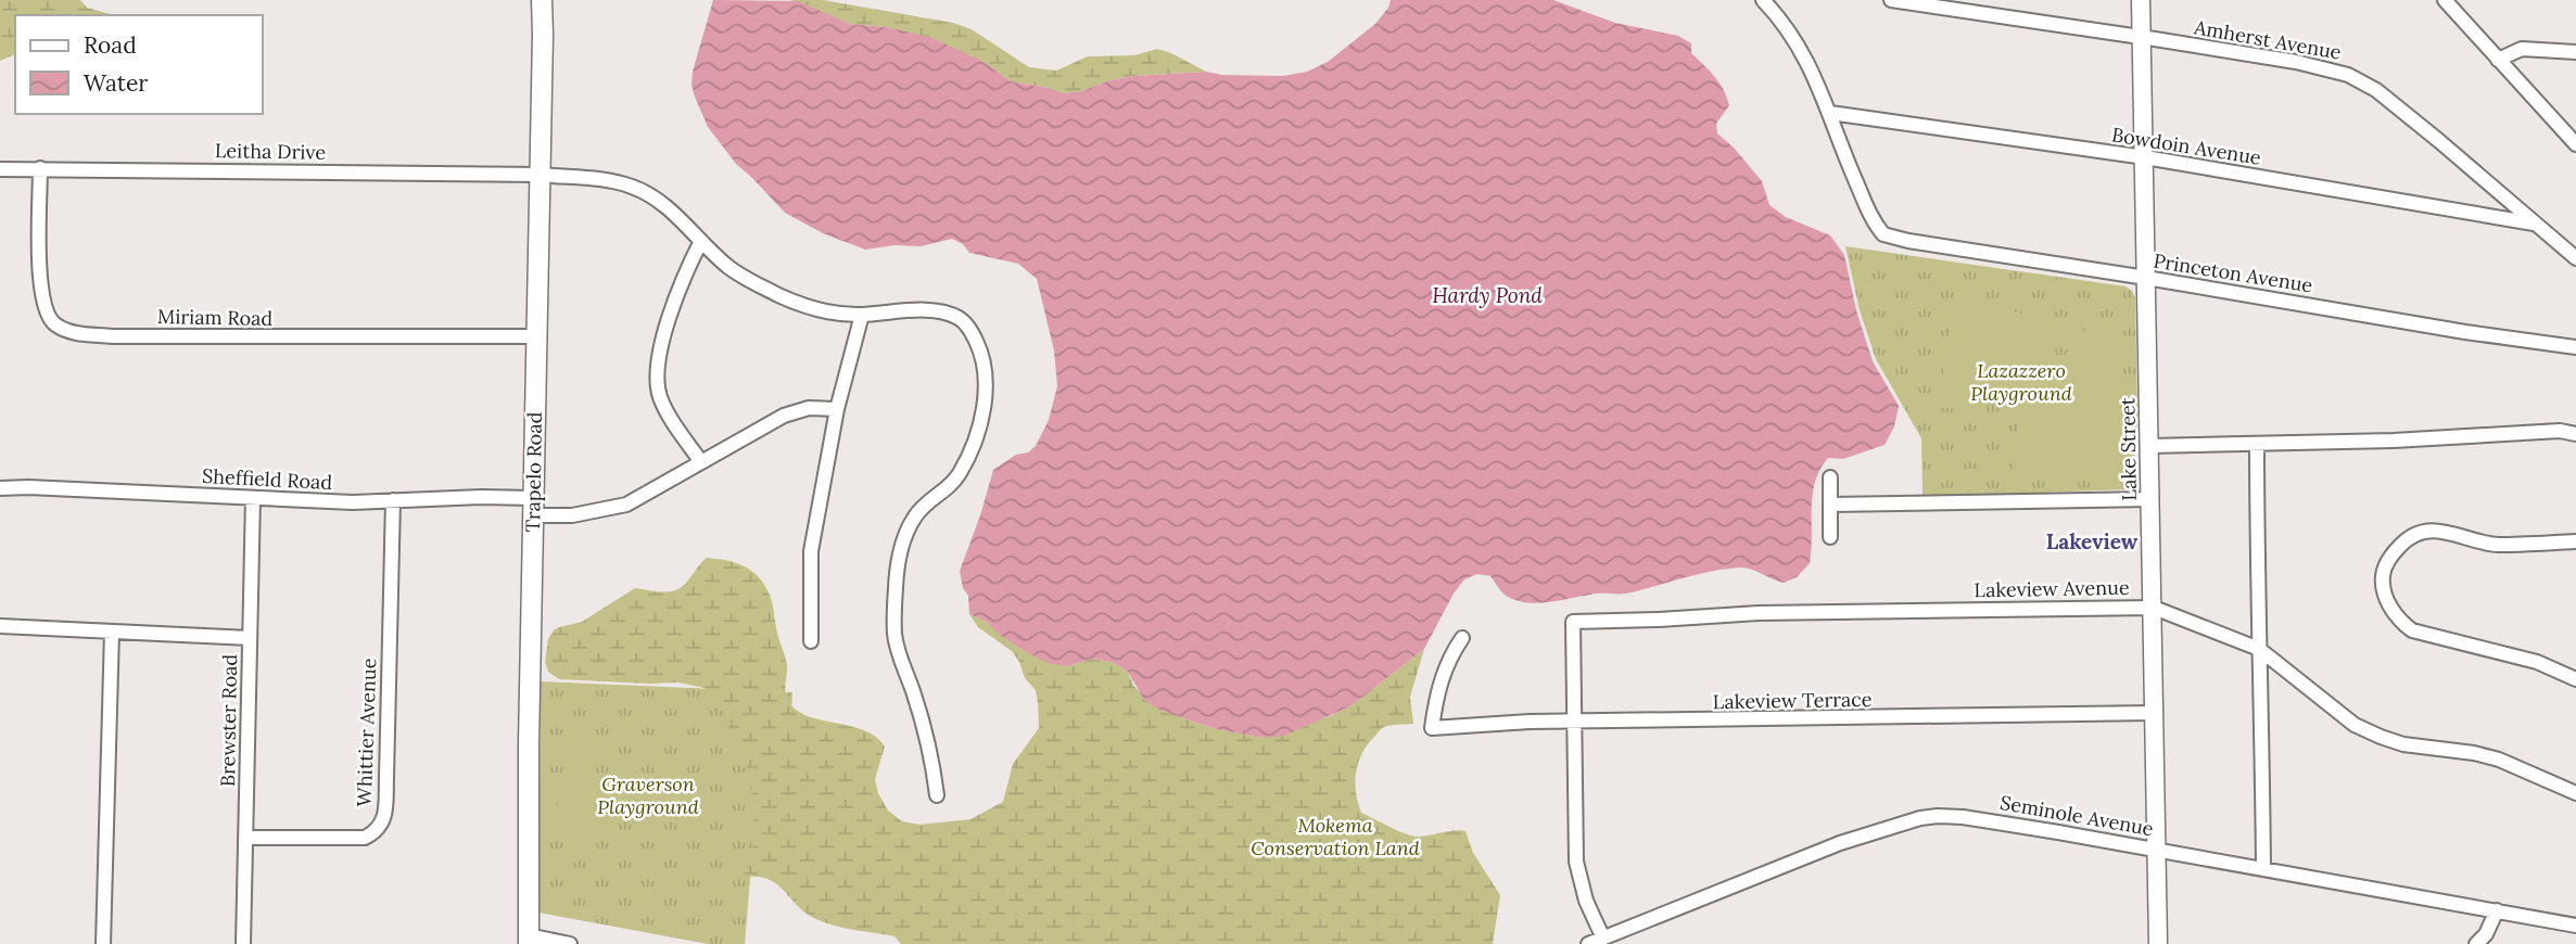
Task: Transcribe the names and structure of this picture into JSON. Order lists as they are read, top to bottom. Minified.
{"streets":{"main road":["Trapelo Road"],"street":["Amherst Avenue","Bowdoin Avenue","Leitha Drive","Princeton Avenue","Miriam Road","Lake Street","Sheffield Road","Lakeview Avenue","Lakeview Terrace","Brewster Road","Whittier Avenue","Seminole Avenue"]},"crossings":[["Amherst Avenue","Bowdoin Avenue"],["Amherst Avenue","Lake Street"],["Bowdoin Avenue","Princeton Avenue"],["Bowdoin Avenue","Lake Street"],["Leitha Drive","Miriam Road"],["Leitha Drive","Trapelo Road"],["Princeton Avenue","Lake Street"],["Miriam Road","Trapelo Road"],["Lake Street","Lakeview Avenue"],["Lake Street","Lakeview Terrace"],["Lake Street","Seminole Avenue"],["Trapelo Road","Sheffield Road"],["Sheffield Road","Brewster Road"],["Sheffield Road","Whittier Avenue"],["Lakeview Avenue","Lakeview Terrace"],["Brewster Road","Whittier Avenue"]],"districts":["Lakeview"],"water":["Hardy Pond"],"parks":["Lazazzero Playground","Graverson Playground","Mokema Conservation Land"],"legend":["Road","Water"]}
